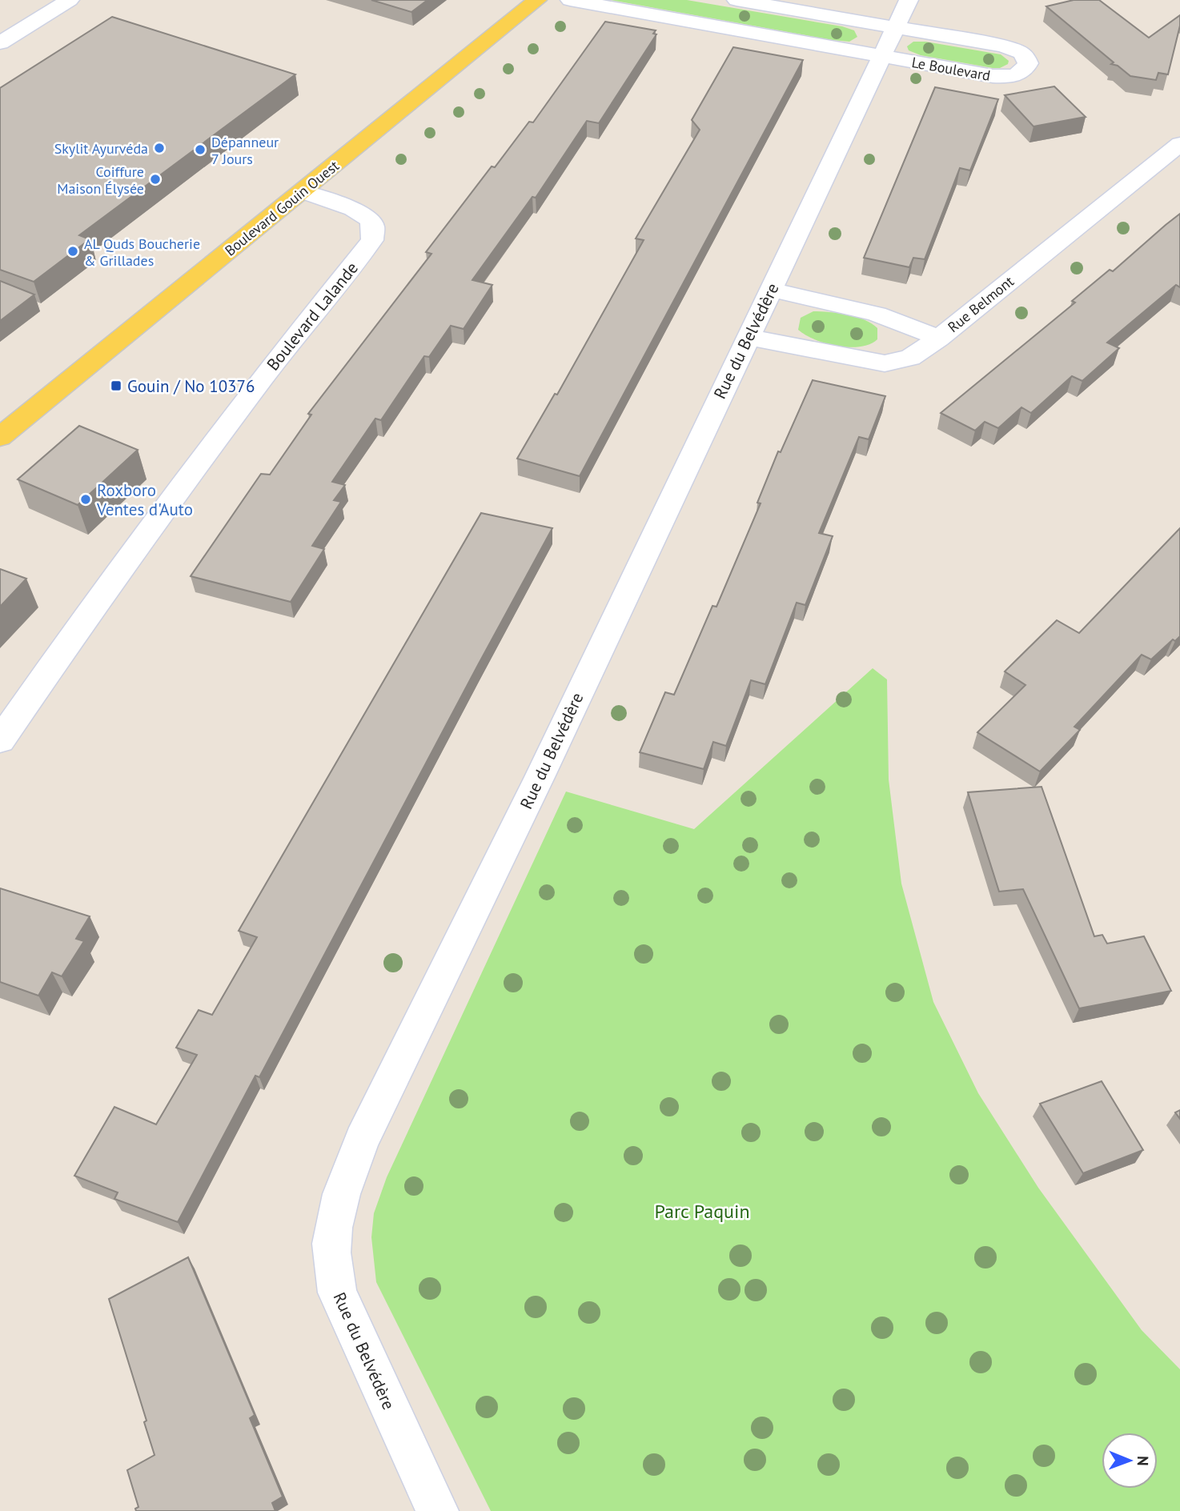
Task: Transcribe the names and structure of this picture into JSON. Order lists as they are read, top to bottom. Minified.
{"streets":{"main road":["Boulevard Gouin Ouest"],"street":["Le Boulevard","Rue Belmont","Boulevard Lalande","Rue du Belvédère"]},"crossings":[["Le Boulevard","Rue du Belvédère"],["Boulevard Gouin Ouest","Boulevard Lalande"],["Rue Belmont","Rue du Belvédère"]],"parks":["Parc Paquin"],"places":{"other":["Skylit Ayurvéda","Dépanneur 7 Jours","Coiffure Maison Élysée","AL Quds Boucherie & Grillades","Roxboro Ventes d'Auto"],"transit":["Gouin / No 10376"]},"north":"right"}
